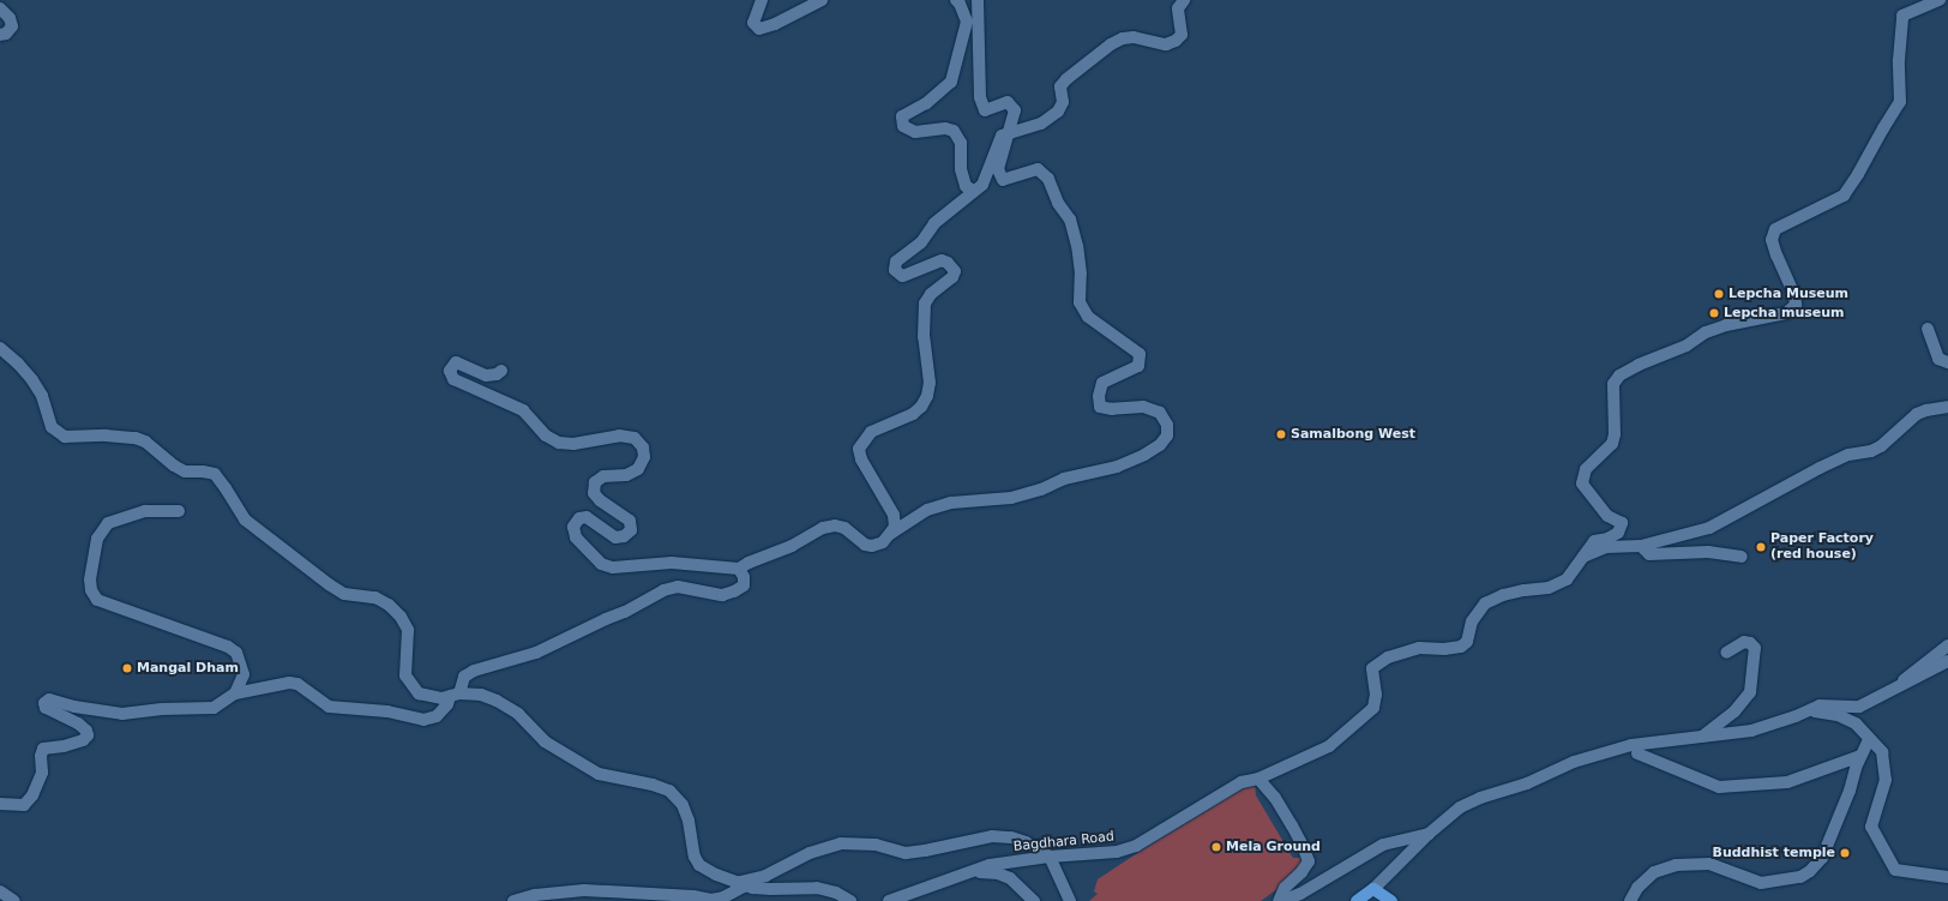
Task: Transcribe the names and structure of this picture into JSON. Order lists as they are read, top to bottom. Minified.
{"streets":{"street":["Bagdhara Road"]},"places":["Lepcha Museum","Lepcha museum","Samalbong West","Paper Factory (red house)","Mangal Dham","Mela Ground","Buddhist temple"]}
